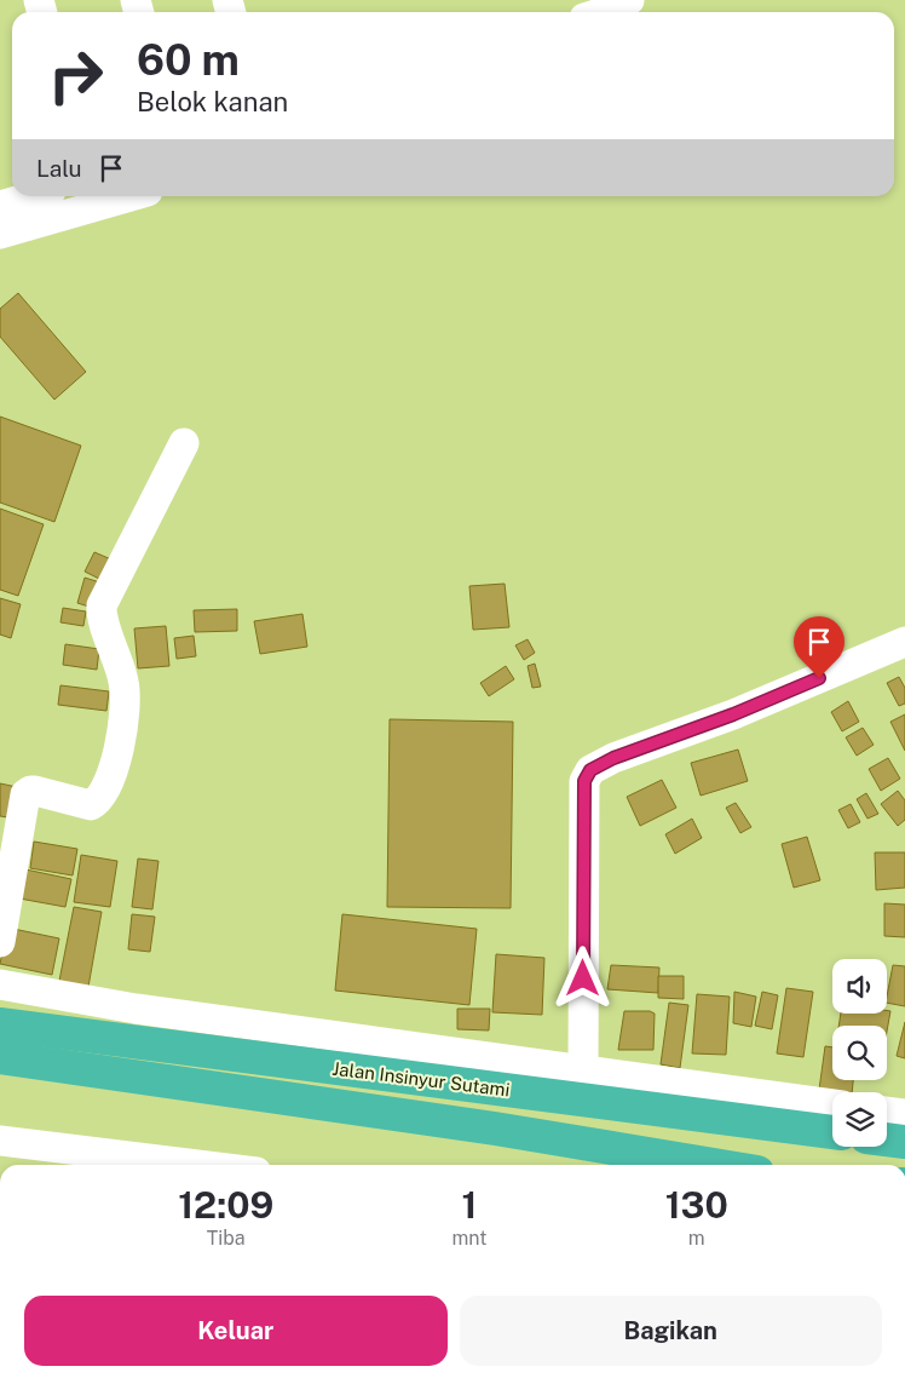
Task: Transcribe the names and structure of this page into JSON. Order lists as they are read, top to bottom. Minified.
{"streets":{"highway":["Jalan Insinyur Sutami"]},"page":{"turn":["60 m","Belok kanan"],"then":"Lalu","eta":["12:09","Tiba","1","mnt","130","m"],"buttons":["Keluar","Bagikan"]}}
